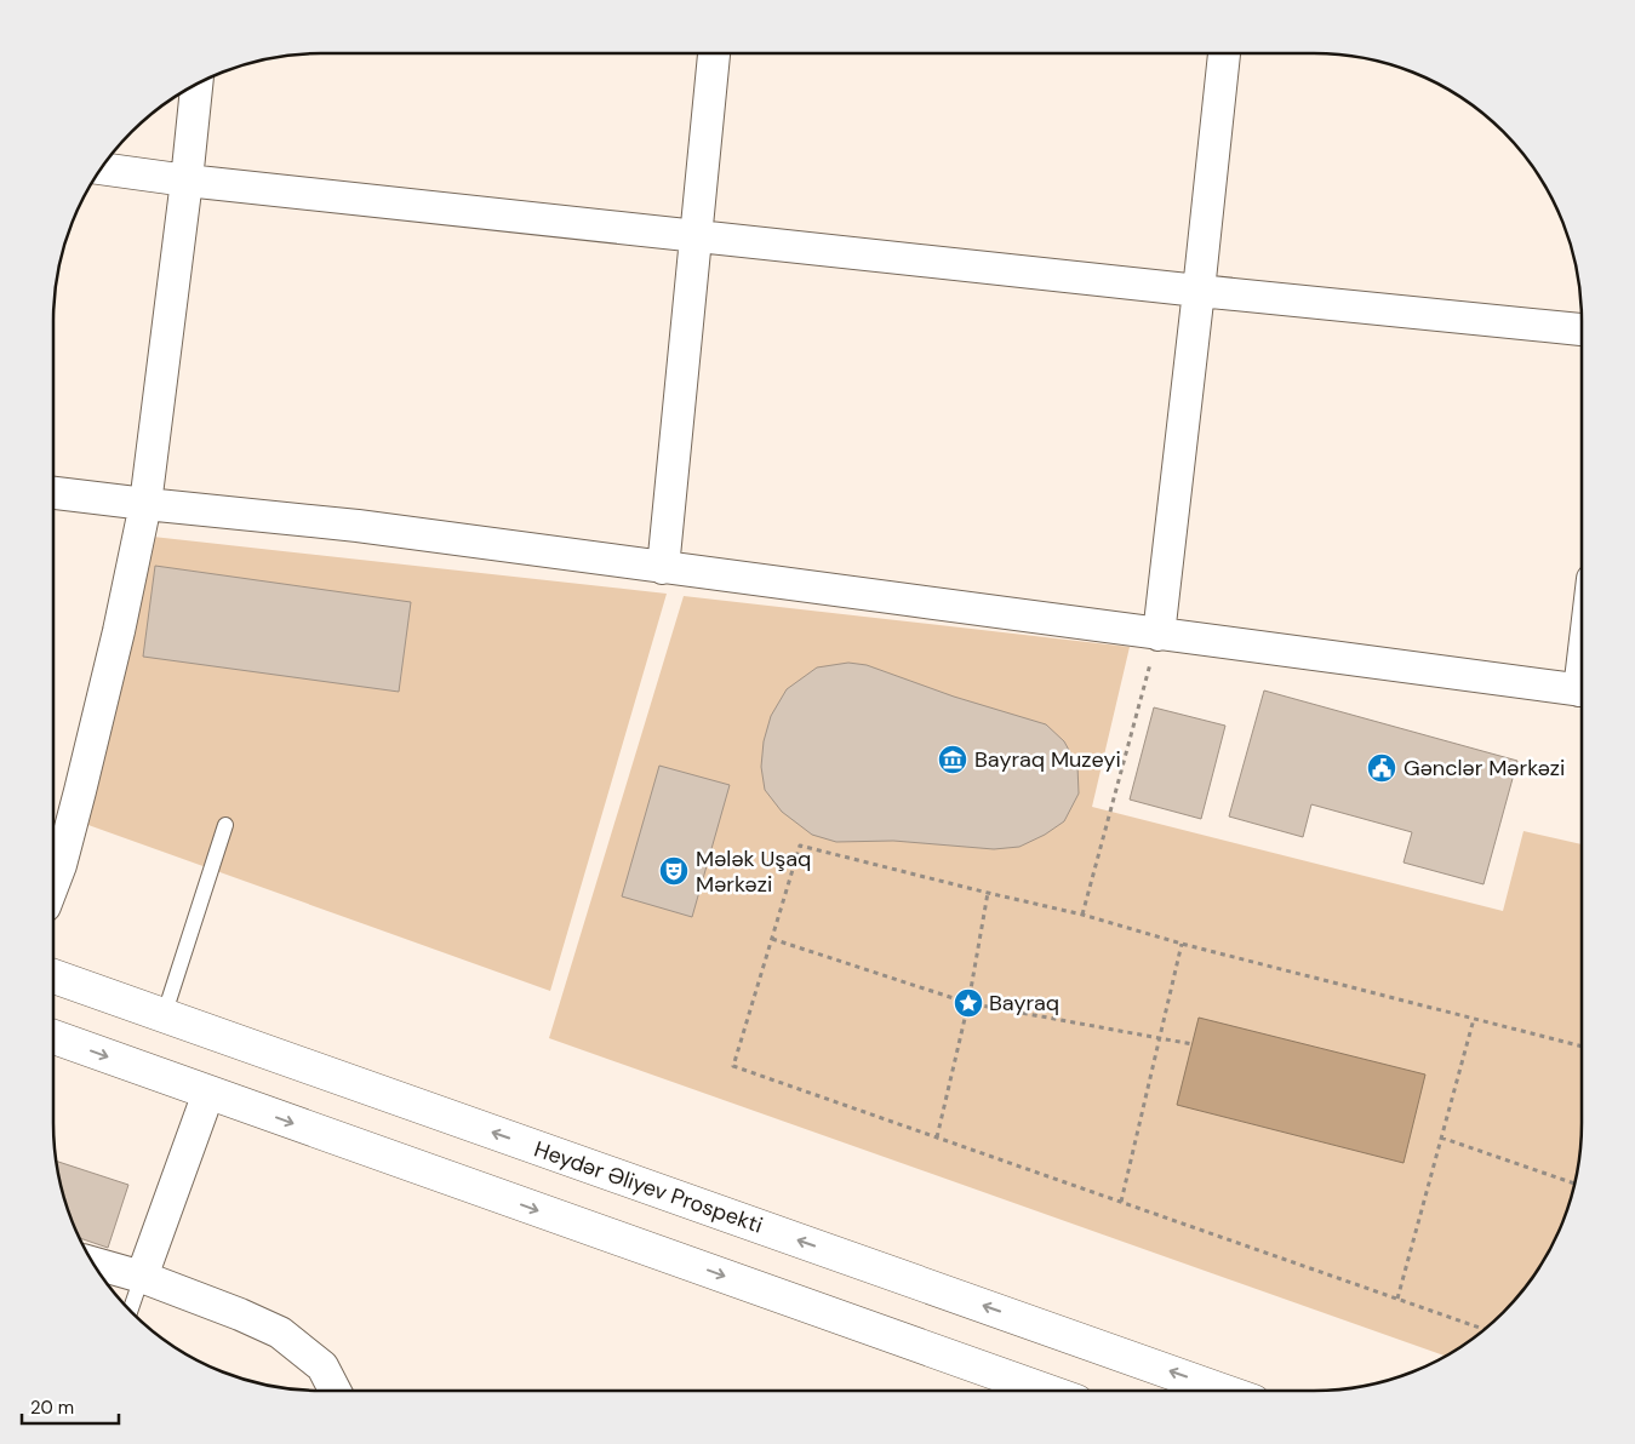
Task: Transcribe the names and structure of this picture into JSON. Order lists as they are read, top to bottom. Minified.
{"streets":{"highway":["Heydər Əliyev Prospekti"]},"places":{"museum":["Bayraq Muzeyi"],"public building":["Gənclər Mərkəzi"],"theatre":["Mələk Uşaq Mərkəzi"],"place":["Bayraq"]},"scale_bar":"20 m"}
